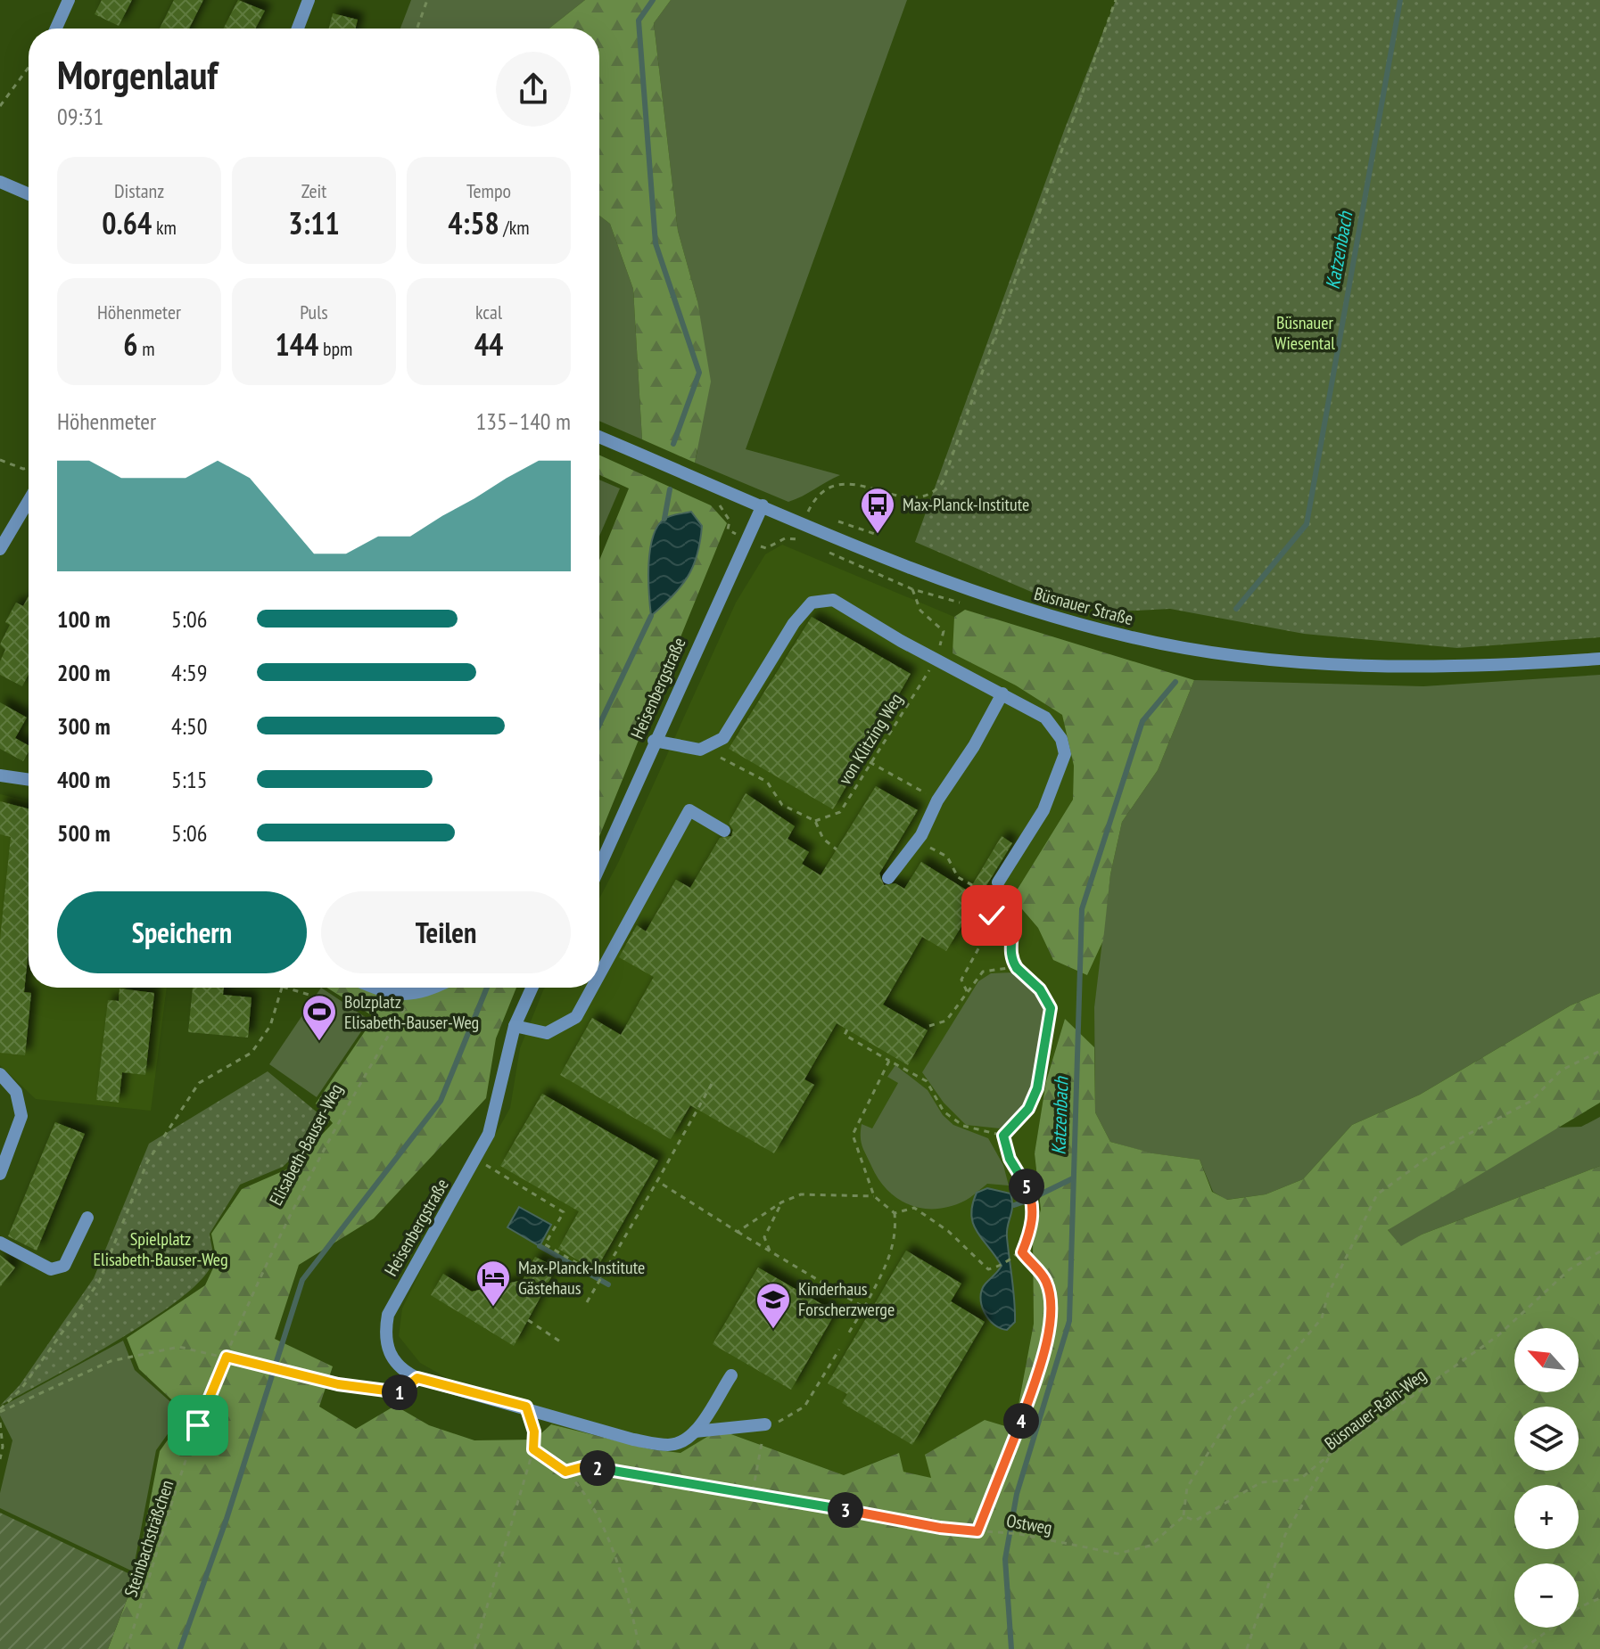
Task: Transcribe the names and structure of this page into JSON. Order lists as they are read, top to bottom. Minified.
{"streets":{"street":["Büsnauer Straße","Heisenbergstraße"],"path":["von Klitzing Weg","Elisabeth-Bauser-Weg","Büsnauer-Rain-Weg","Ostweg","Steinbachsträßchen"]},"crossings":[["Büsnauer Straße","Heisenbergstraße"],["Elisabeth-Bauser-Weg","Steinbachsträßchen"],["Büsnauer-Rain-Weg","Ostweg"]],"water":["Katzenbach"],"parks":["Büsnauer Wiesental","Spielplatz Elisabeth-Bauser-Weg"],"places":{"bus stop":["Max-Planck-Institute"],"sports":["Bolzplatz Elisabeth-Bauser-Weg"],"hotel":["Max-Planck-Institute Gästehaus"],"school or university":["Kinderhaus Forscherzwerge"]},"north":"top left","page":{"heading":["Morgenlauf","09:31"],"stats":[["Distanz","0.64 km"],["Zeit","3:11"],["Tempo","4:58 /km"],["Höhenmeter","6 m"],["Puls","144 bpm"],["kcal","44"]],"chart":["Höhenmeter","135–140 m"],"list":[{"name":"100 m","note":"5:06"},{"name":"200 m","note":"4:59"},{"name":"300 m","note":"4:50"},{"name":"400 m","note":"5:15"},{"name":"500 m","note":"5:06"}],"buttons":["Speichern","Teilen"],"pins":["5","1","4","2","3"],"map_buttons":["+","−"]}}
